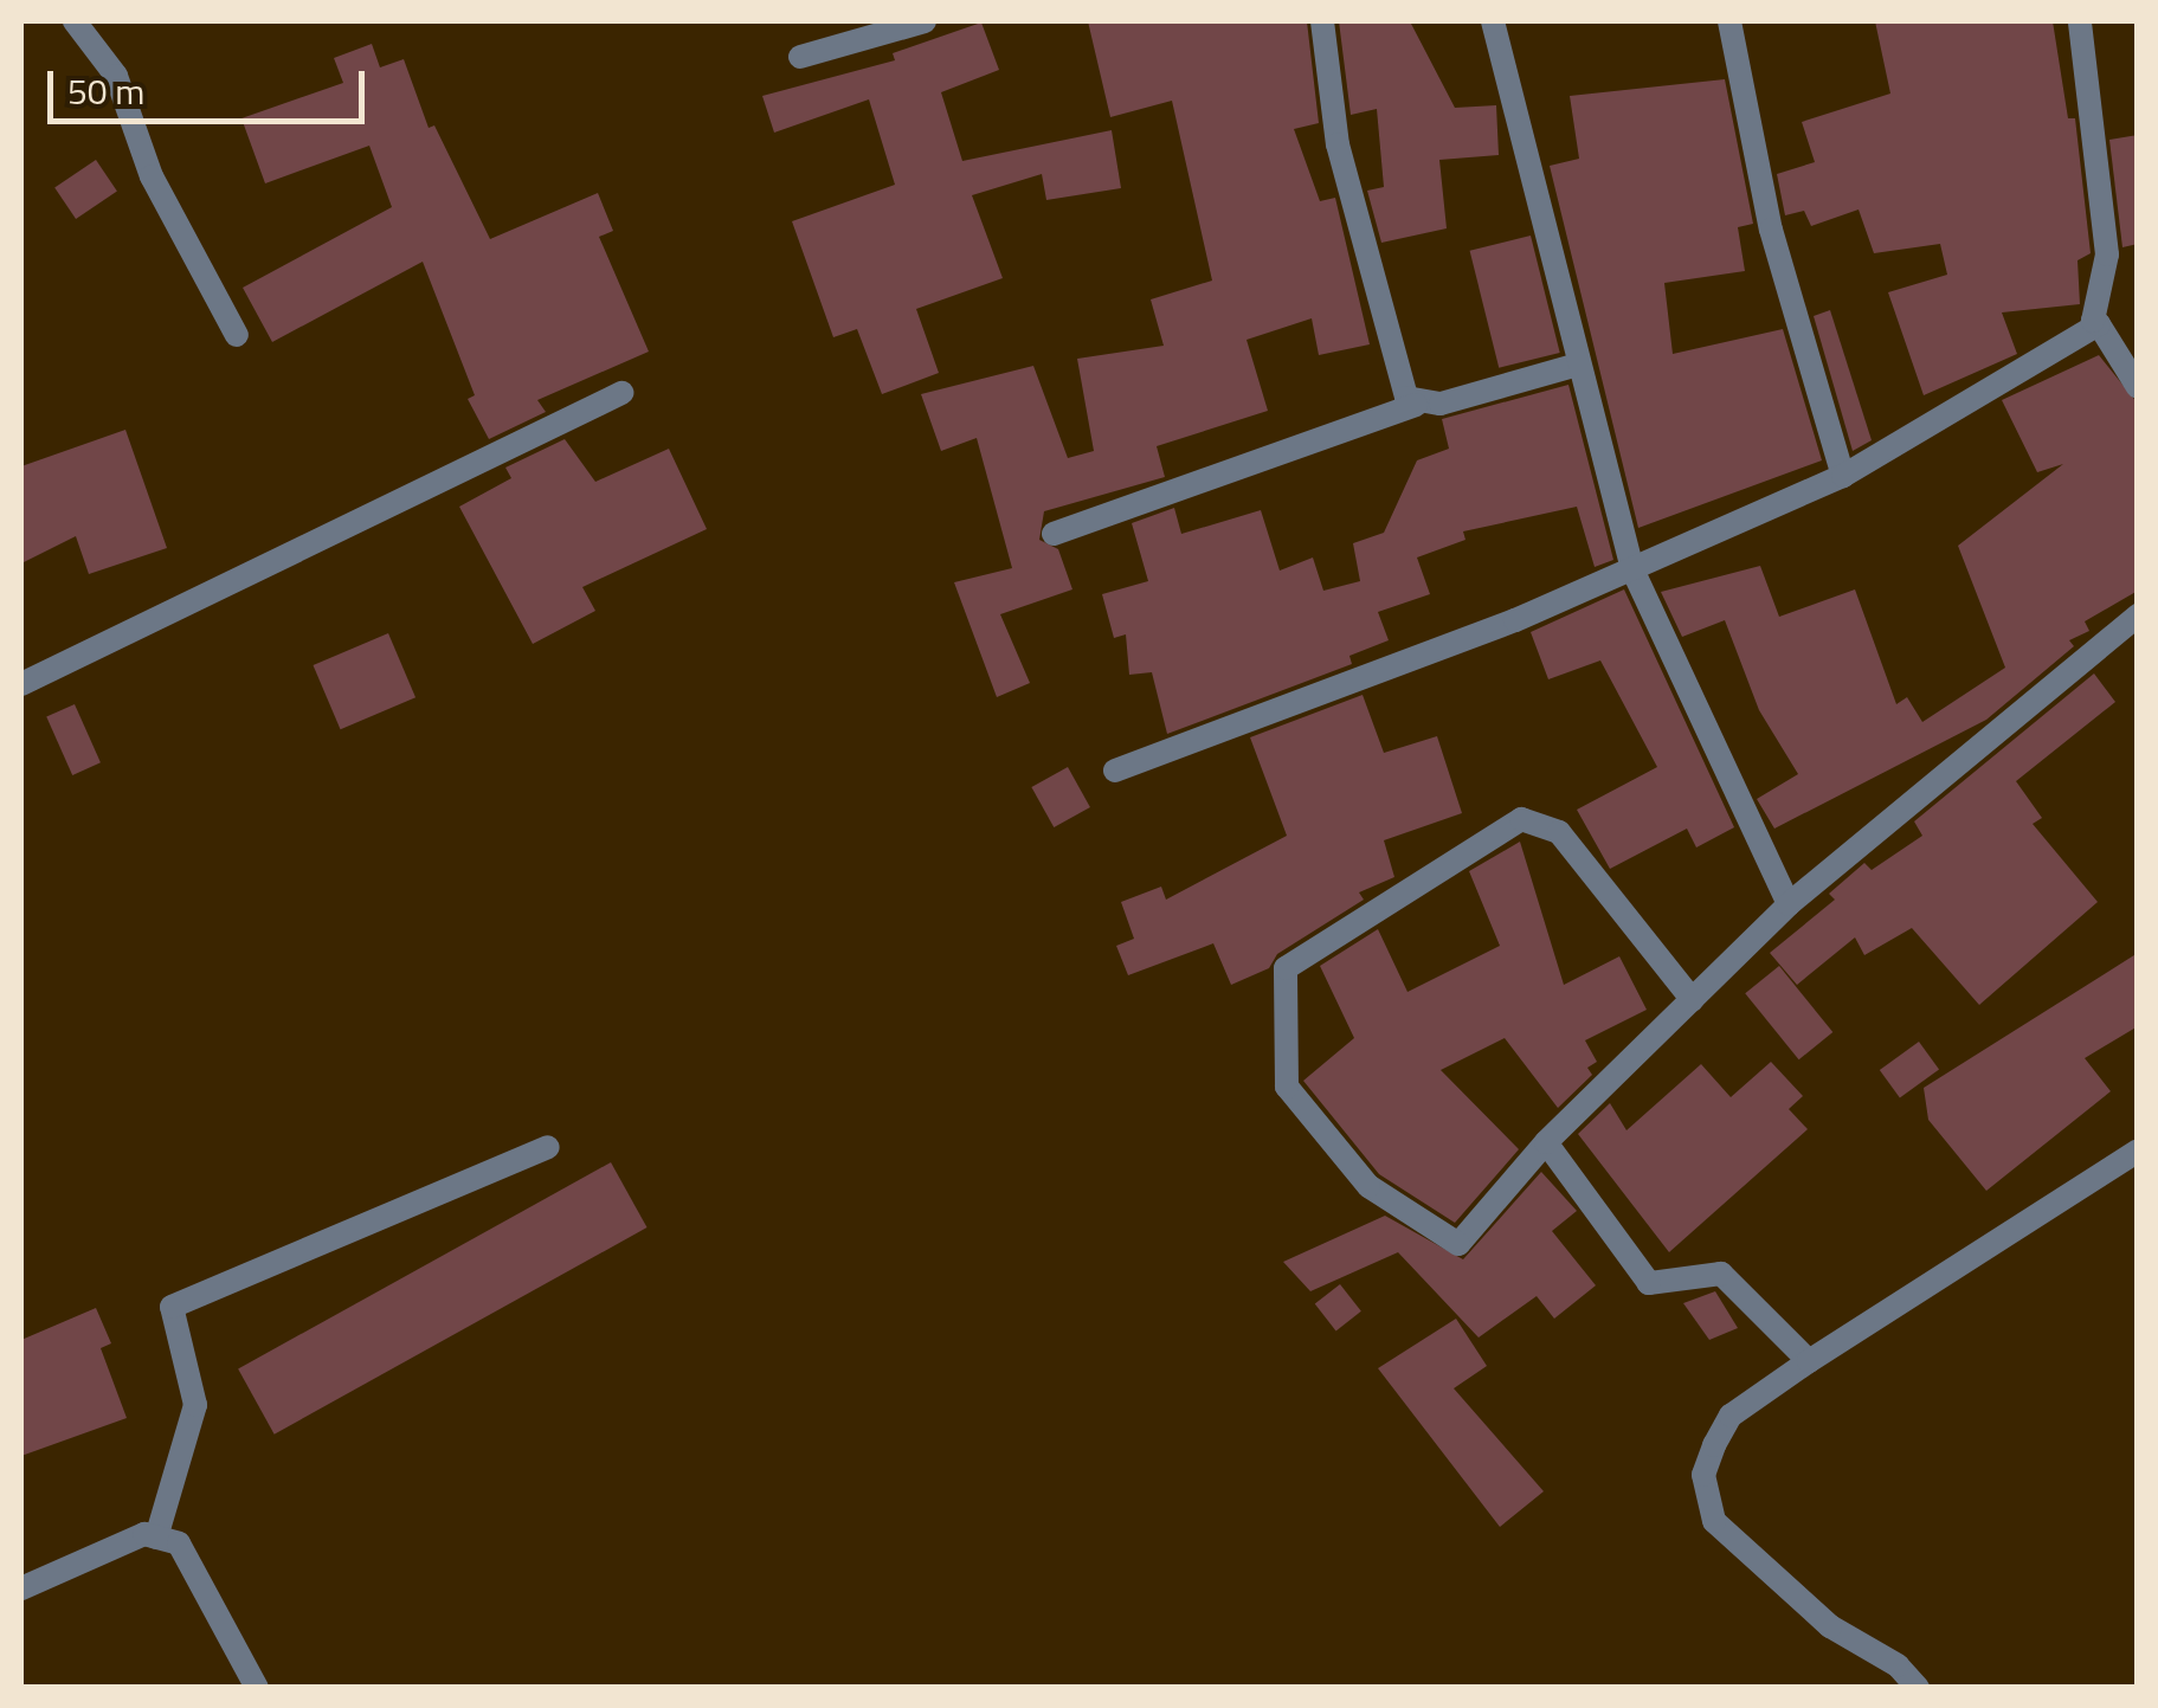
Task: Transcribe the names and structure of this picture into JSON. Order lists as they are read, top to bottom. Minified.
{"scale_bar":"50 m"}
